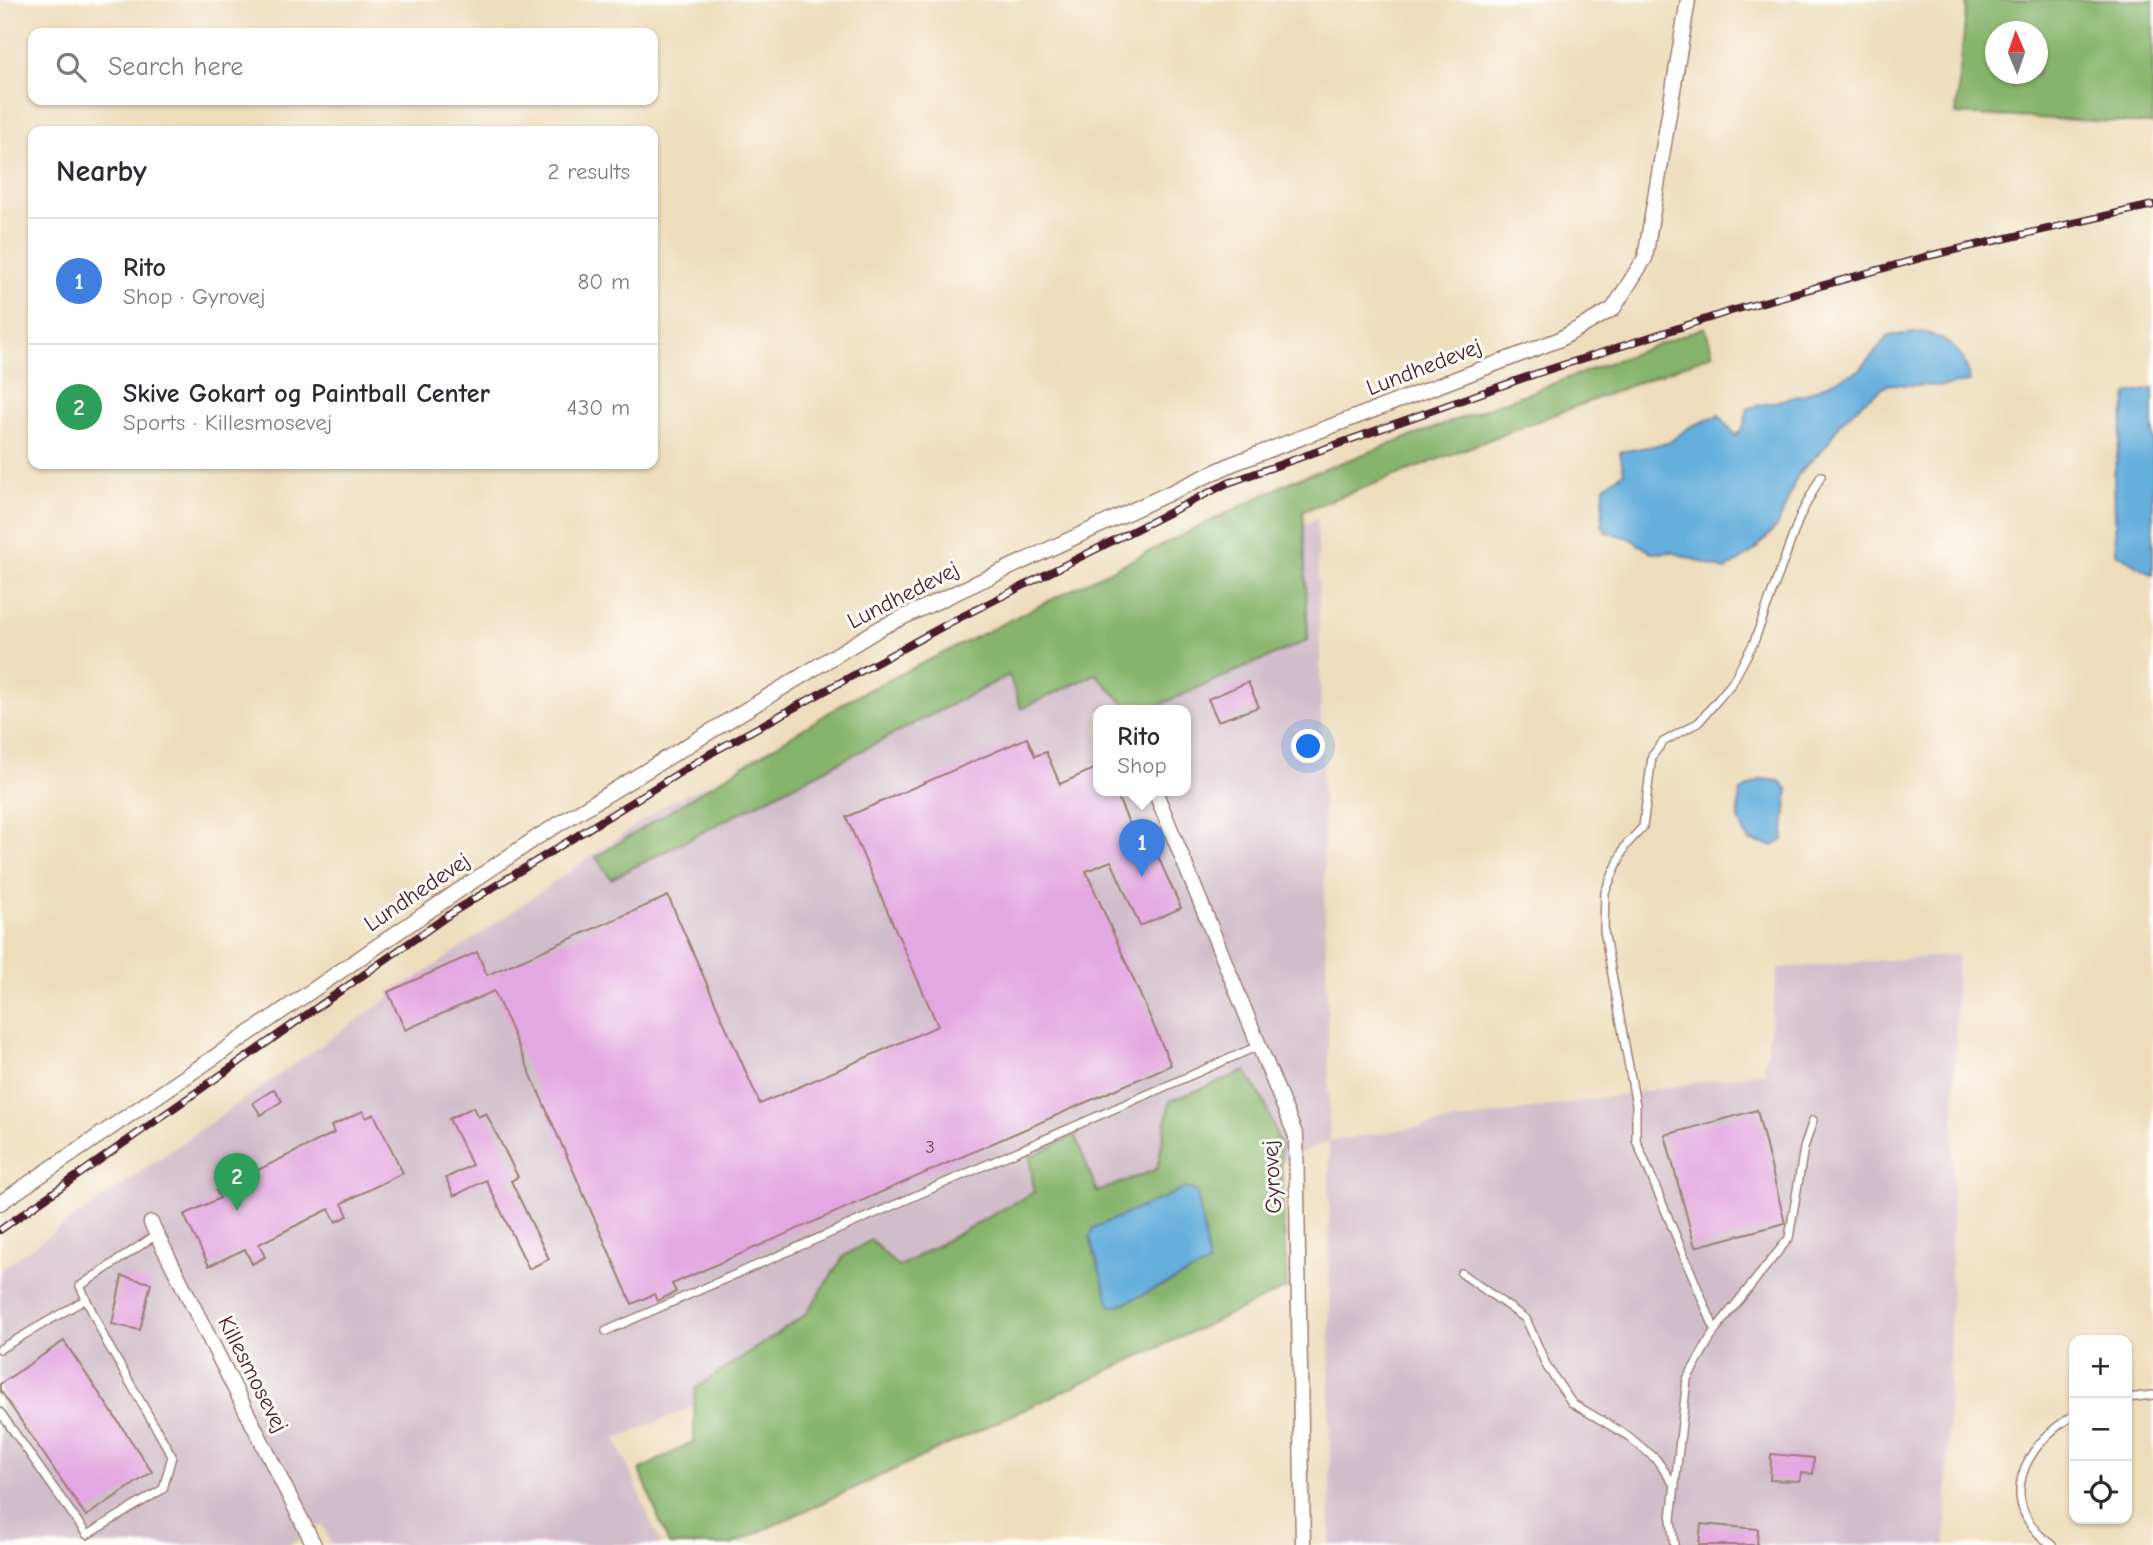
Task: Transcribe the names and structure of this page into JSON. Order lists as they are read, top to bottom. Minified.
{"streets":{"street":["Lundhedevej","Gyrovej","Killesmosevej"]},"house_numbers":["3"],"north":"top","page":{"search":"Search here","heading":["Nearby","2 results"],"list":[{"mark":"1","name":"Rito","note":"Shop · Gyrovej","value":"80 m"},{"mark":"2","name":"Skive Gokart og Paintball Center","note":"Sports · Killesmosevej","value":"430 m"}],"popup":["Rito","Shop"],"pins":["1","2"],"map_buttons":["+","−"]}}
